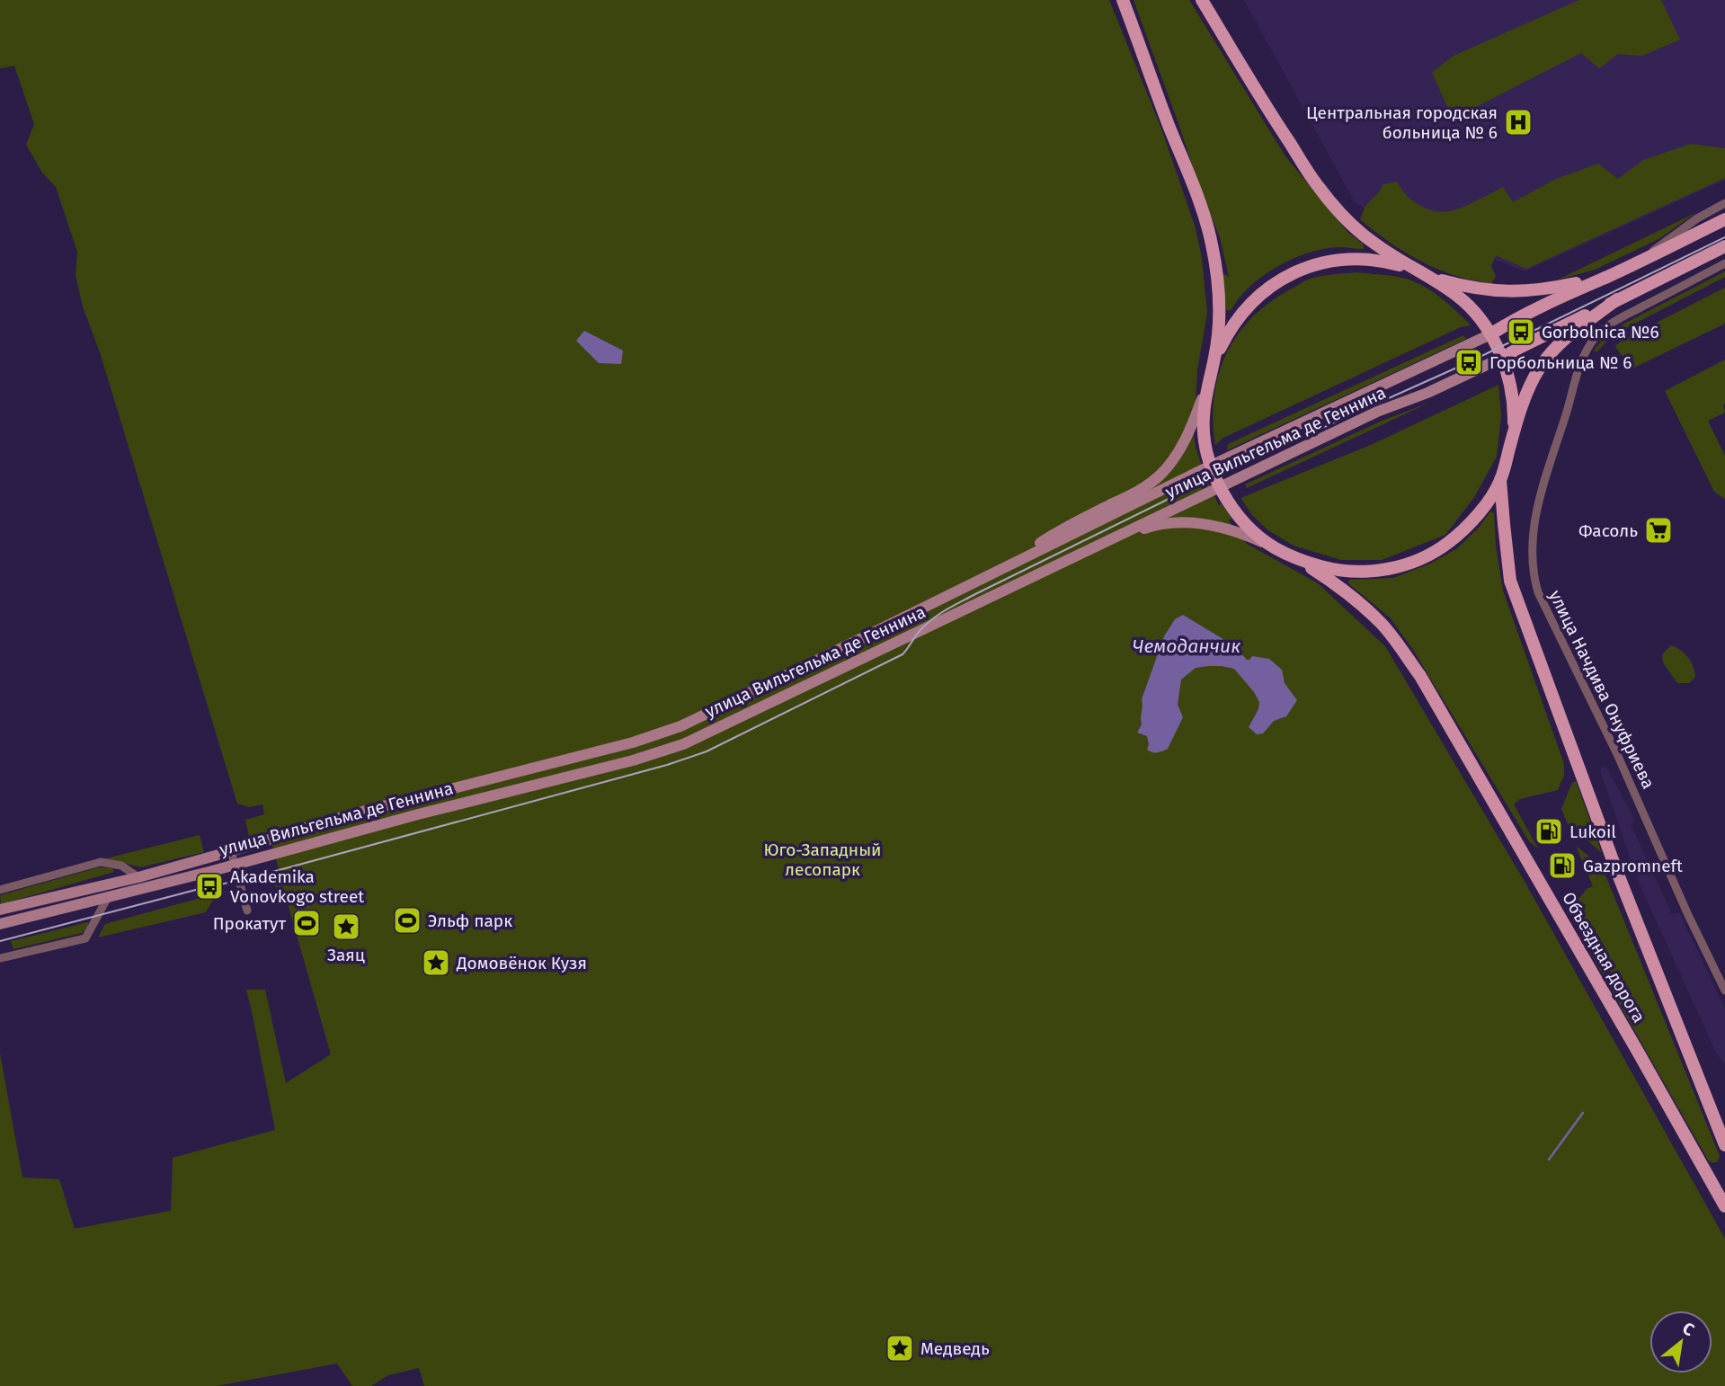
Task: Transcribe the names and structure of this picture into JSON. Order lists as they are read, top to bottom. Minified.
{"streets":{"main road":["улица Вильгельма де Геннина","Объездная дорога"],"street":["улица Начдива Онуфриева"]},"water":["Чемоданчик"],"parks":["Юго-Западный лесопарк"],"places":{"hospital":["Центральная городская больница № 6"],"bus stop":["Gorbolnica №6","Горбольница № 6","Akademika Vonovkogo street"],"supermarket":["Фасоль"],"fuel station":["Lukoil","Gazpromneft"],"sports":["Эльф парк","Прокатут"],"place":["Заяц","Домовёнок Кузя","Медведь"]},"north":"top right"}
